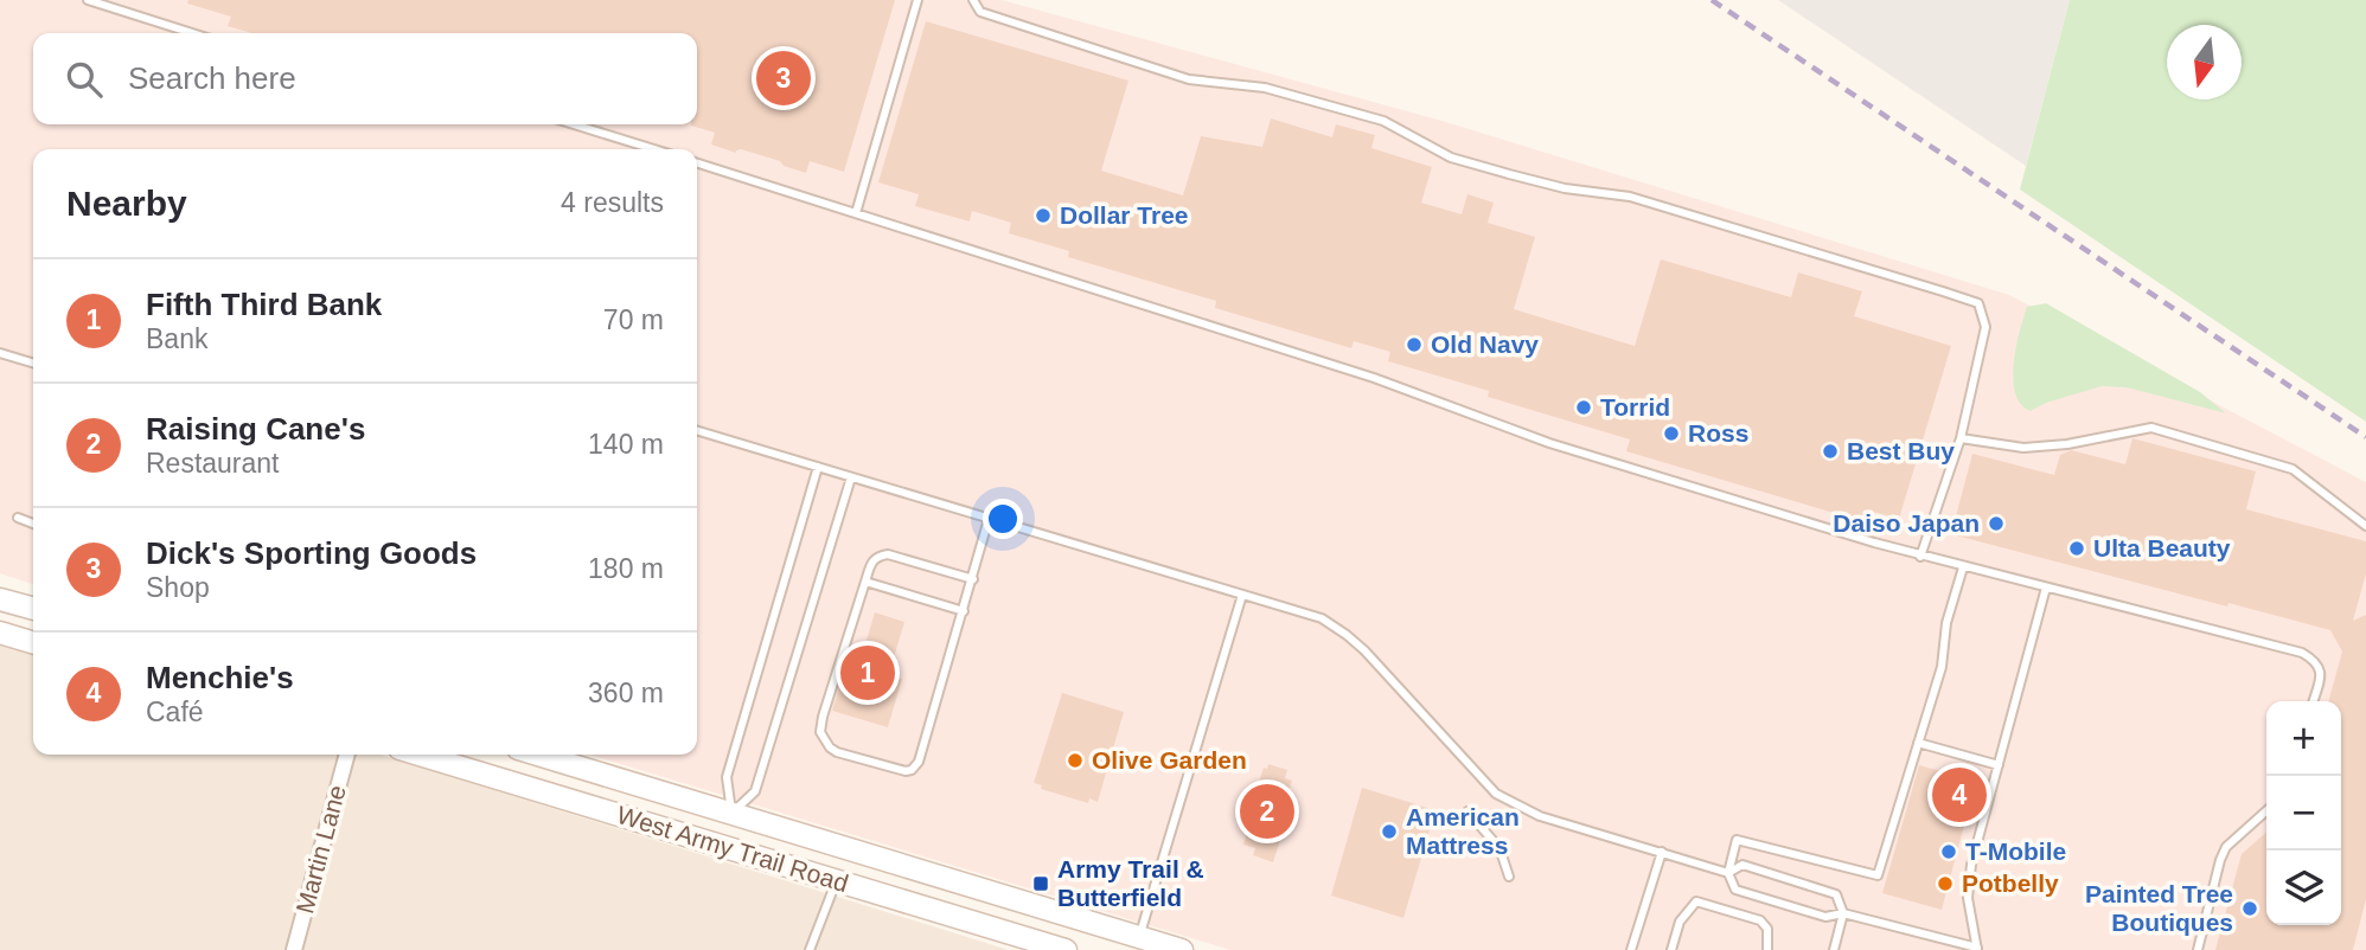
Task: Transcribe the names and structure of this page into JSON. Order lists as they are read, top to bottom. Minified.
{"streets":{"main road":["West Army Trail Road"],"street":["Martin Lane"]},"places":{"other":["Dollar Tree","Old Navy","Torrid","Ross","Best Buy","Daiso Japan","Ulta Beauty","Olive Garden","American Mattress","T-Mobile","Potbelly","Painted Tree Boutiques"],"transit":["Army Trail & Butterfield"]},"north":"bottom","page":{"search":"Search here","pins":["3","1","4","2"],"heading":["Nearby","4 results"],"list":[{"mark":"1","name":"Fifth Third Bank","note":"Bank","value":"70 m"},{"mark":"2","name":"Raising Cane's","note":"Restaurant","value":"140 m"},{"mark":"3","name":"Dick's Sporting Goods","note":"Shop","value":"180 m"},{"mark":"4","name":"Menchie's","note":"Café","value":"360 m"}],"map_buttons":["+","−"]}}
